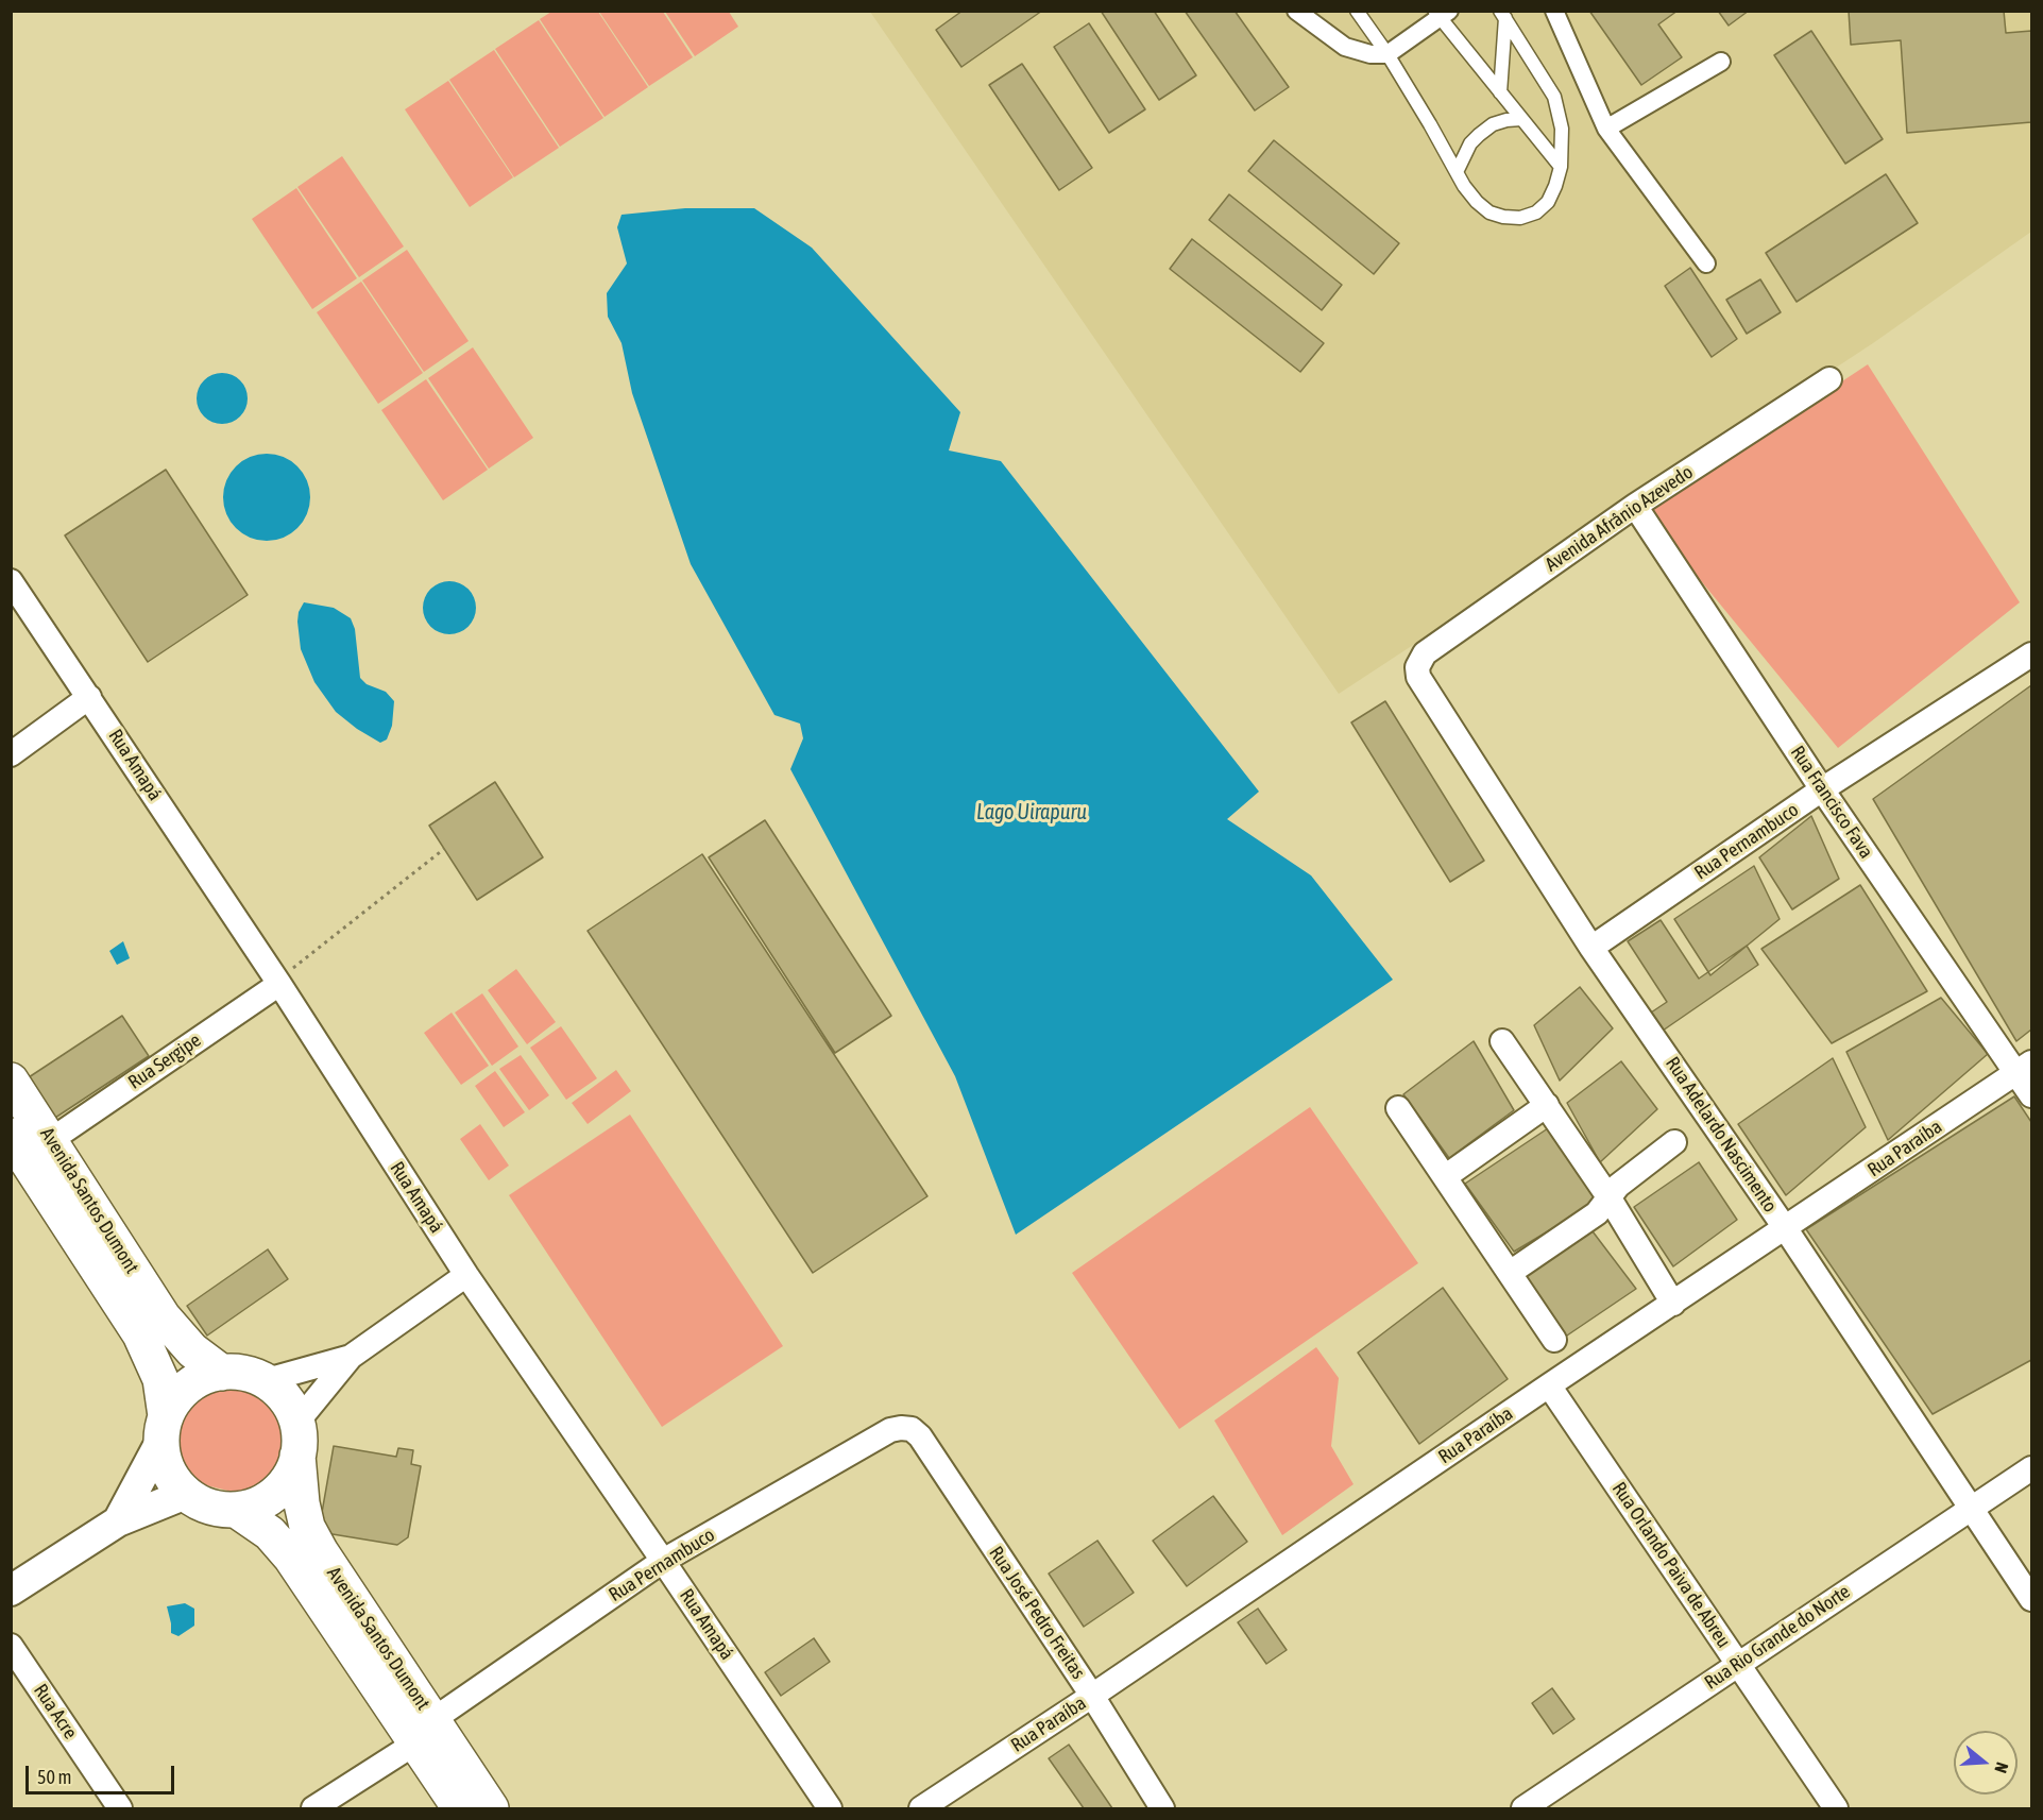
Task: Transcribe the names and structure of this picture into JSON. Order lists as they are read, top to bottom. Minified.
{"streets":{"main road":["Avenida Santos Dumont"],"street":["Avenida Afrânio Azevedo","Rua Amapá","Rua Francisco Fava","Rua Pernambuco","Rua Sergipe","Rua Adelardo Nascimento","Rua Paraíba","Rua Orlando Paiva de Abreu","Rua José Pedro Freitas","Rua Rio Grande do Norte","Rua Acre"]},"crossings":[["Avenida Afrânio Azevedo","Rua Francisco Fava"],["Avenida Afrânio Azevedo","Rua Adelardo Nascimento"],["Rua Amapá","Rua Pernambuco"],["Rua Amapá","Rua Sergipe"],["Rua Francisco Fava","Rua Pernambuco"],["Rua Francisco Fava","Rua Paraíba"],["Rua Pernambuco","Rua Adelardo Nascimento"],["Rua Pernambuco","Avenida Santos Dumont"],["Rua Pernambuco","Rua José Pedro Freitas"],["Rua Sergipe","Avenida Santos Dumont"],["Rua Adelardo Nascimento","Rua Paraíba"],["Rua Adelardo Nascimento","Rua Rio Grande do Norte"],["Rua Paraíba","Rua Orlando Paiva de Abreu"],["Rua Paraíba","Rua José Pedro Freitas"],["Rua Orlando Paiva de Abreu","Rua Rio Grande do Norte"]],"water":["Lago Uirapuru"],"scale_bar":"50 m","north":"right"}
